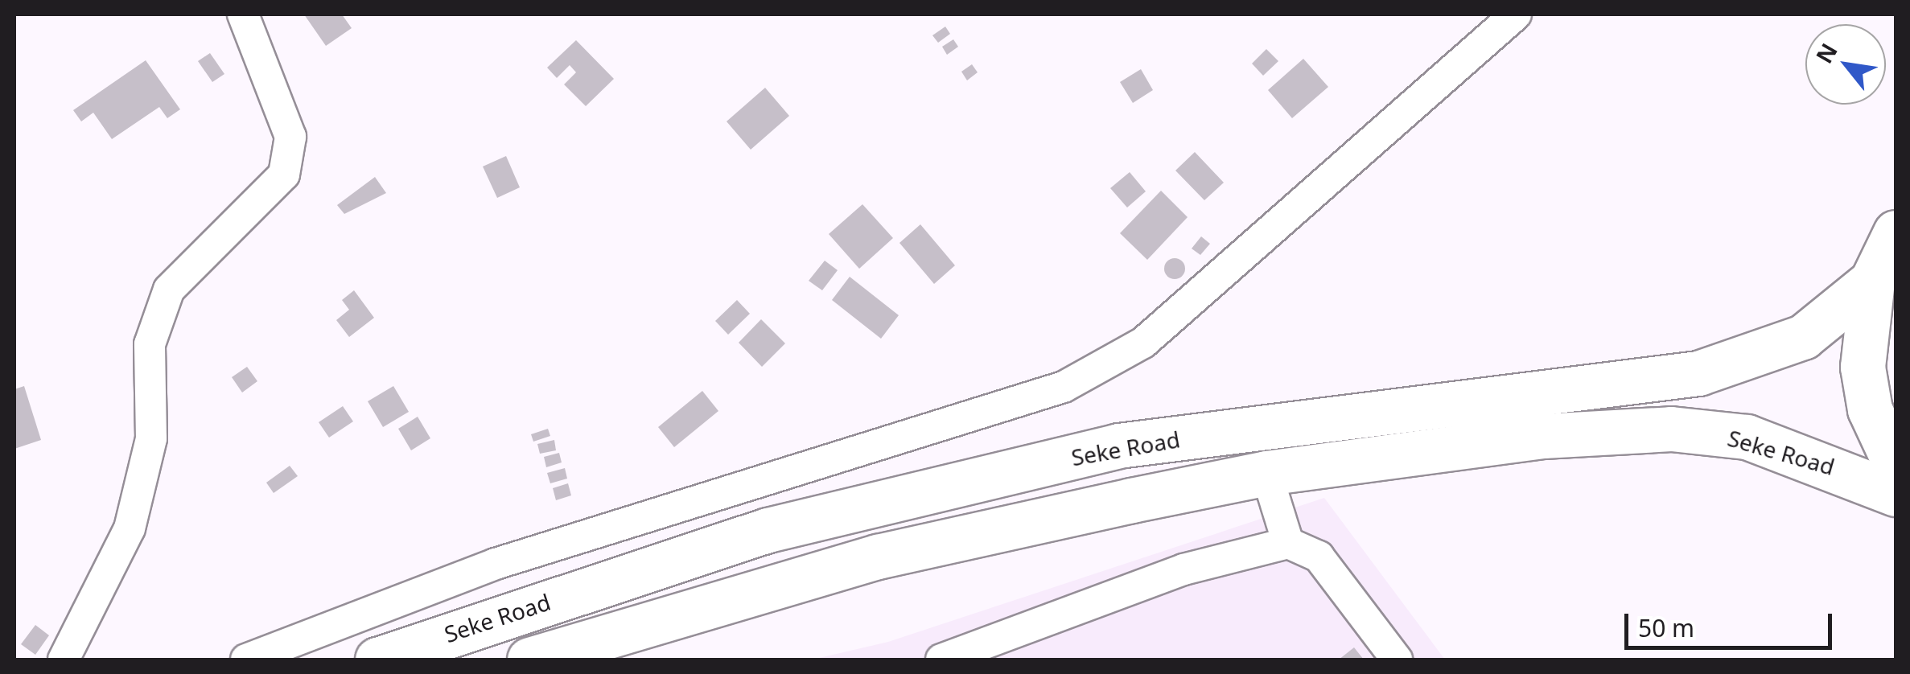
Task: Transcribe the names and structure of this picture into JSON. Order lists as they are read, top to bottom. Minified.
{"streets":{"main road":["Seke Road"]},"scale_bar":"50 m","north":"top left"}
